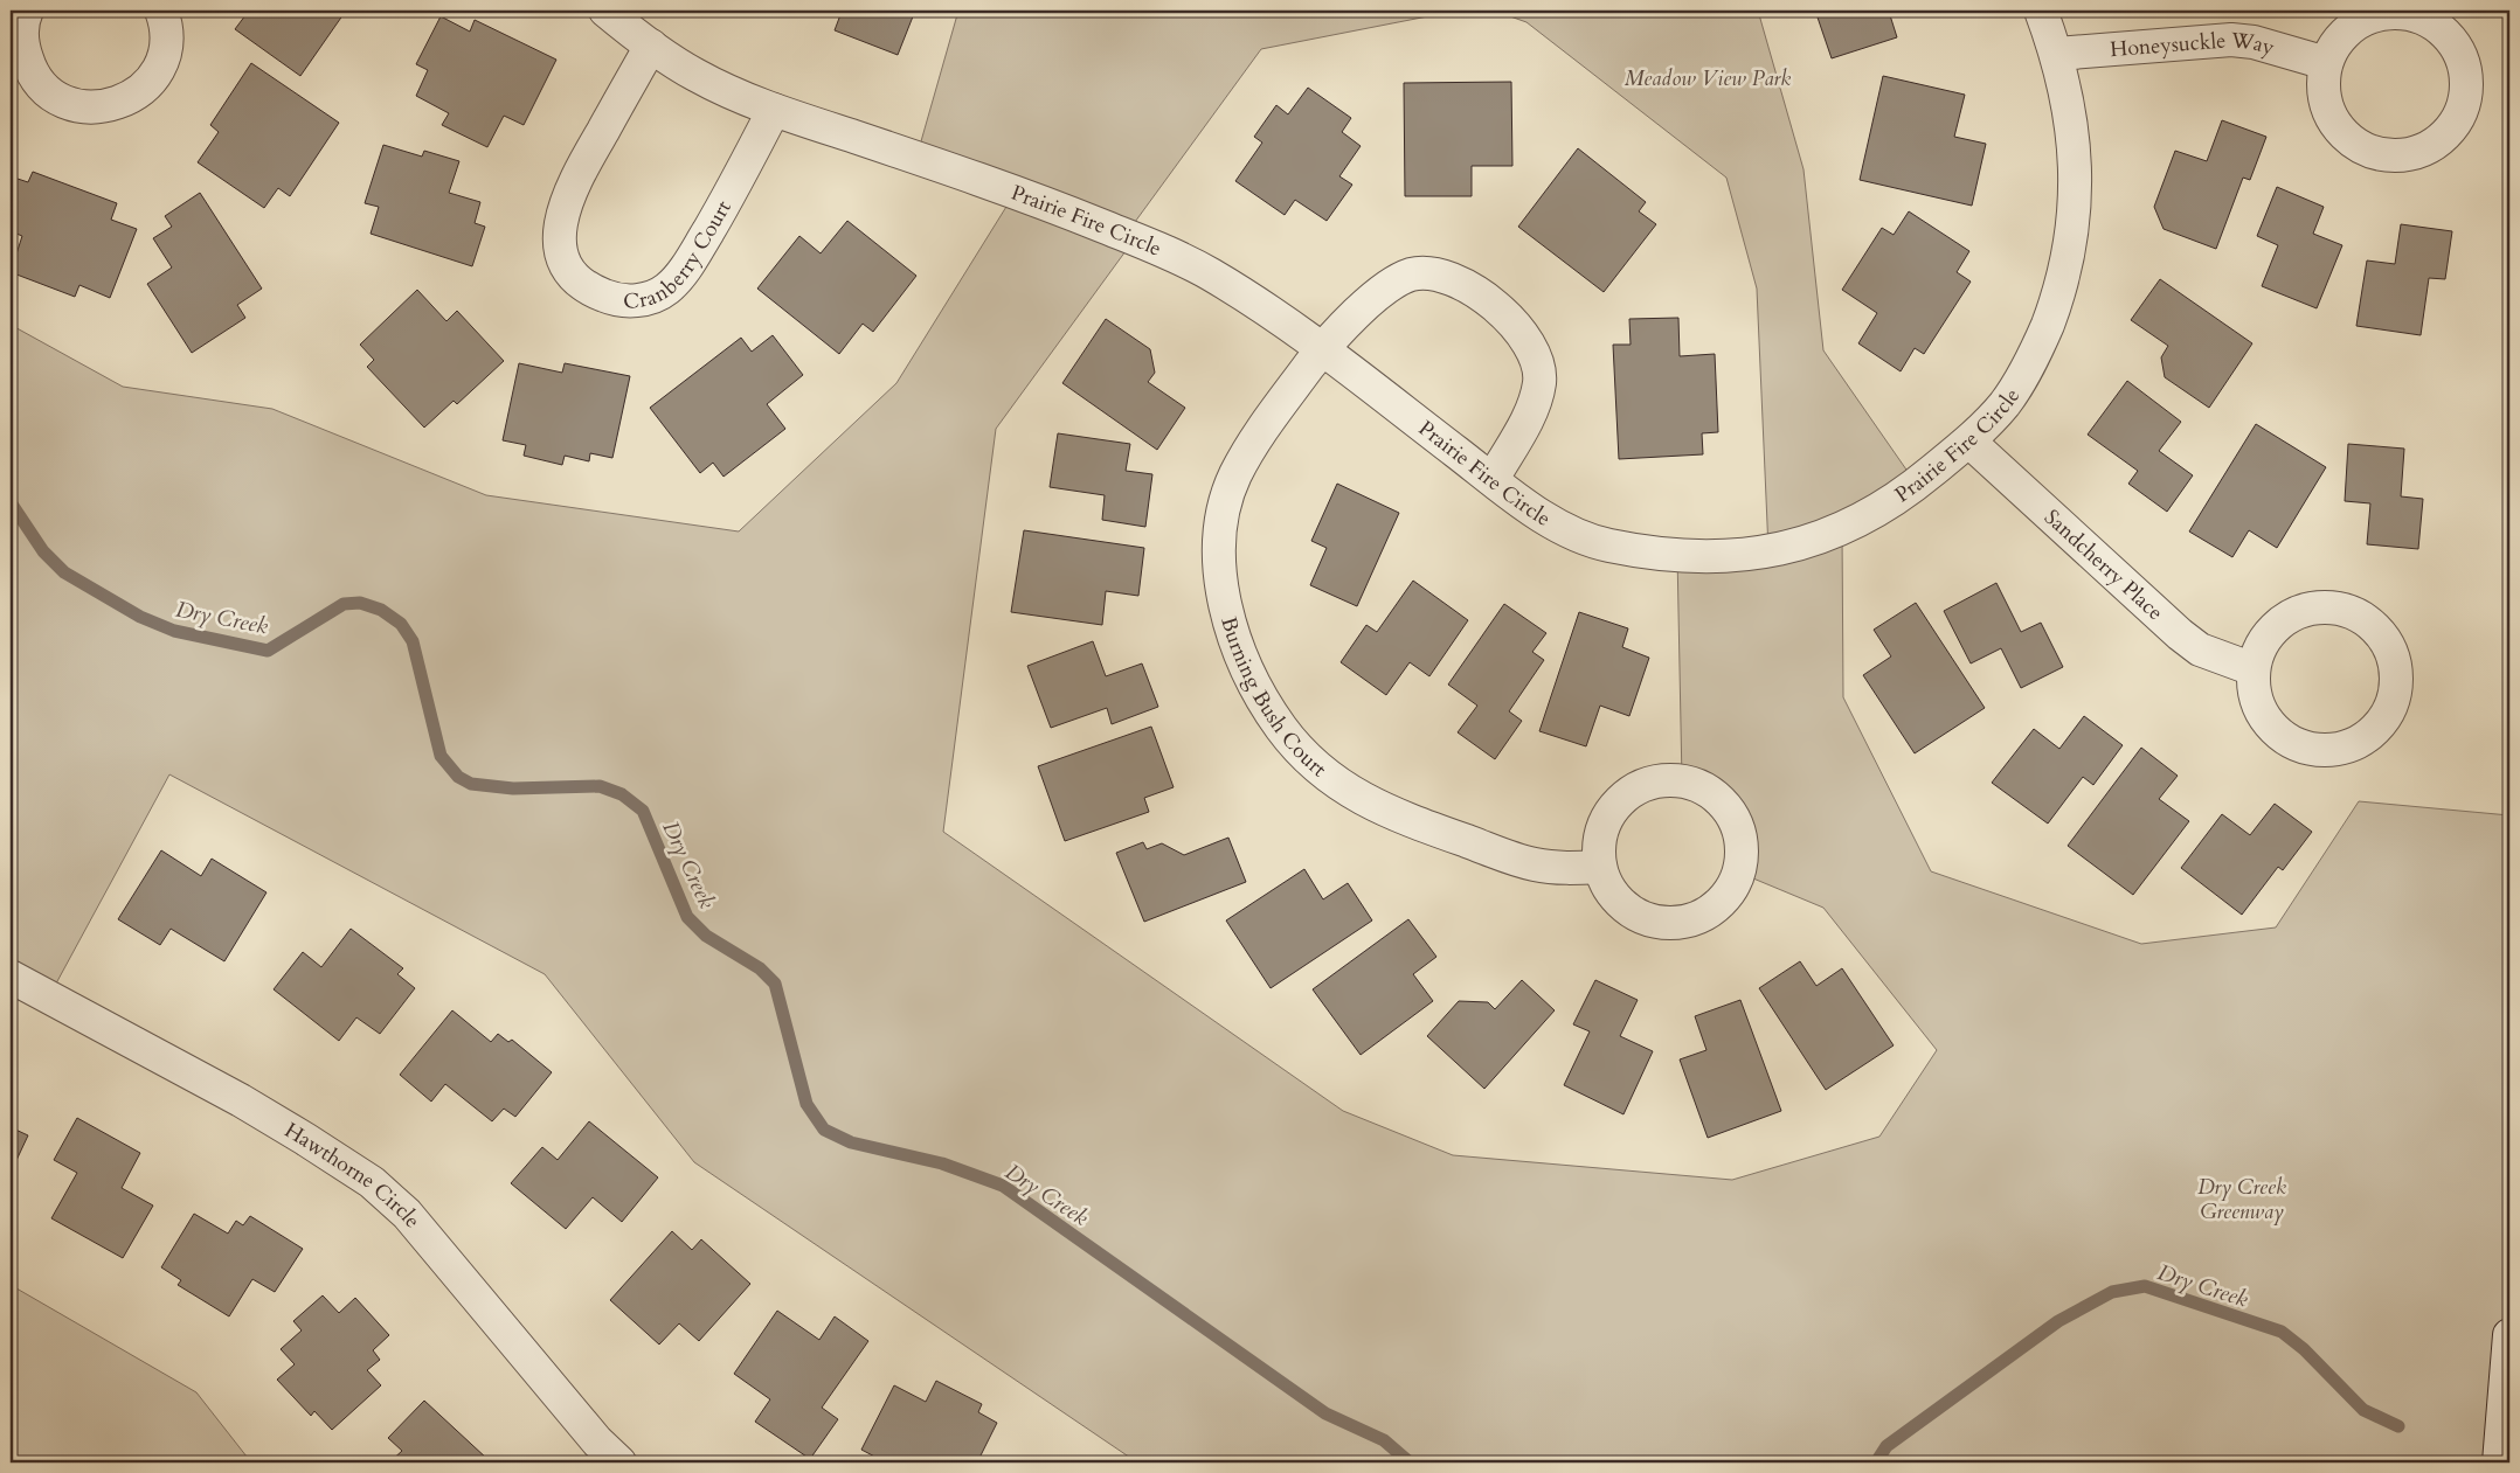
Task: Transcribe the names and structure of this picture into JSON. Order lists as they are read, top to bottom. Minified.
{"streets":{"street":["Honeysuckle Way","Prairie Fire Circle","Cranberry Court","Sandcherry Place","Burning Bush Court","Hawthorne Circle"]},"crossings":[["Honeysuckle Way","Prairie Fire Circle"],["Prairie Fire Circle","Cranberry Court"],["Prairie Fire Circle","Sandcherry Place"],["Prairie Fire Circle","Burning Bush Court"]],"water":["Dry Creek"],"parks":["Meadow View Park","Dry Creek Greenway"]}
